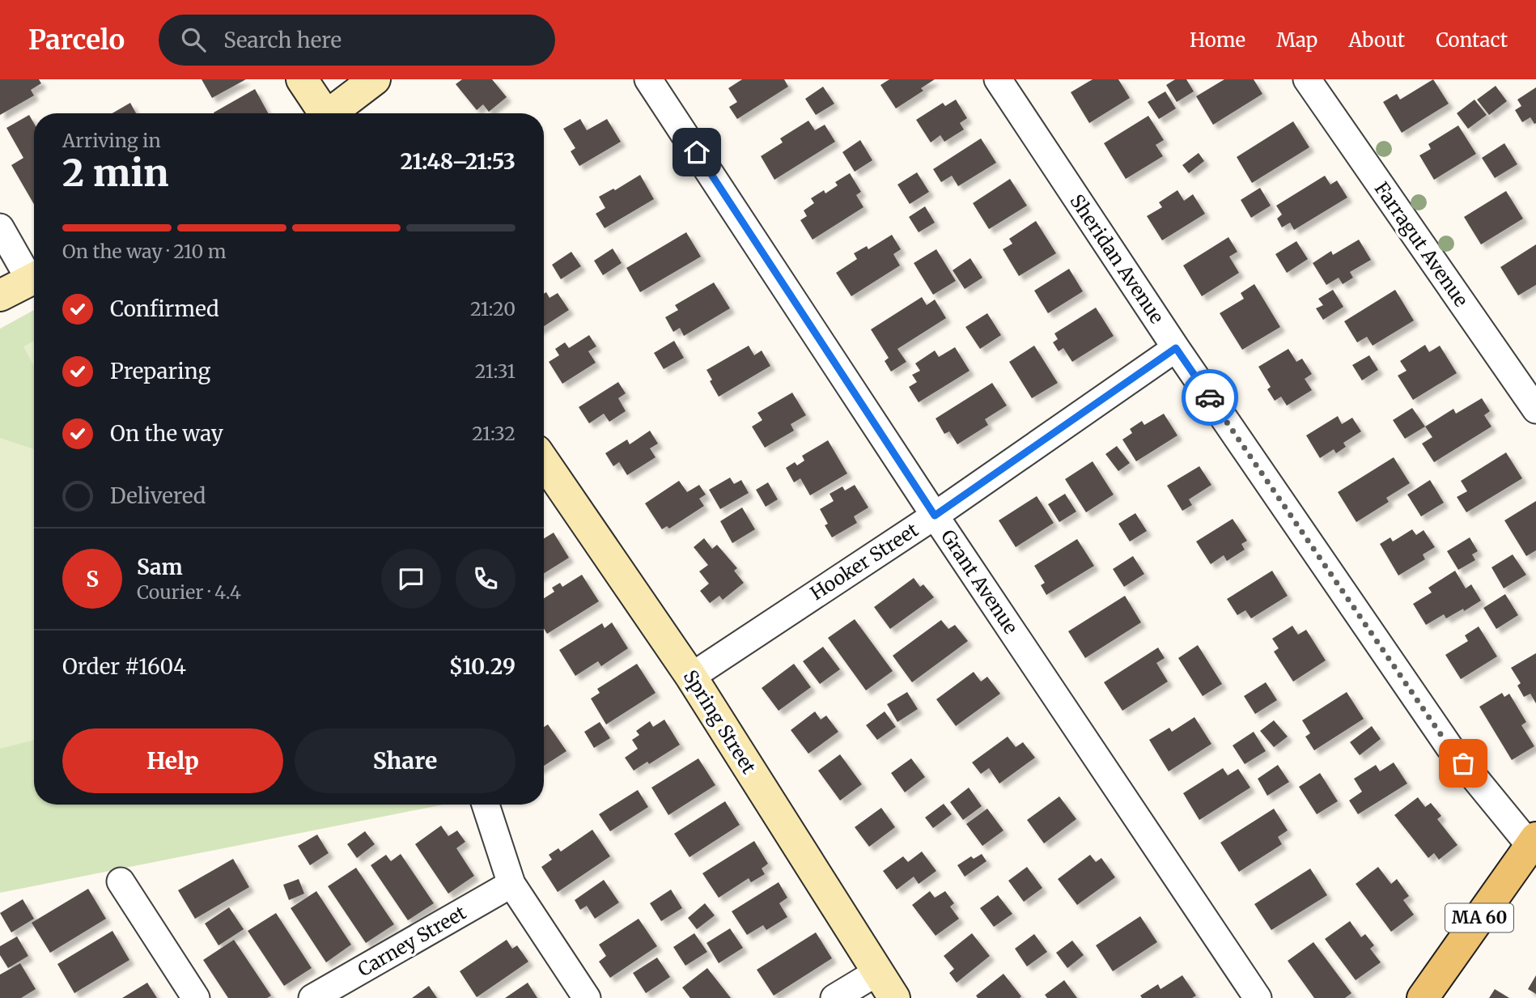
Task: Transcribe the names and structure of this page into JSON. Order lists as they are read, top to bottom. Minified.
{"streets":{"main road":["MA 60"],"street":["Farragut Avenue","Sheridan Avenue","Hooker Street","Grant Avenue","Spring Street","Carney Street"]},"crossings":[["Sheridan Avenue","Hooker Street"],["Sheridan Avenue","MA 60"],["Hooker Street","Grant Avenue"],["Hooker Street","Spring Street"]],"page":{"header":"Parcelo","search":"Search here","nav":["Home","Map","About","Contact"],"heading":["2 min","Arriving in","21:48–21:53"],"panel":["Sam","Courier · 4.4","Order #1604","$10.29"],"bar":"On the way · 210 m","list":[["Confirmed","21:20"],["Preparing","21:31"],["On the way","21:32"],"Delivered"],"round":"S","buttons":["Help","Share"]}}
